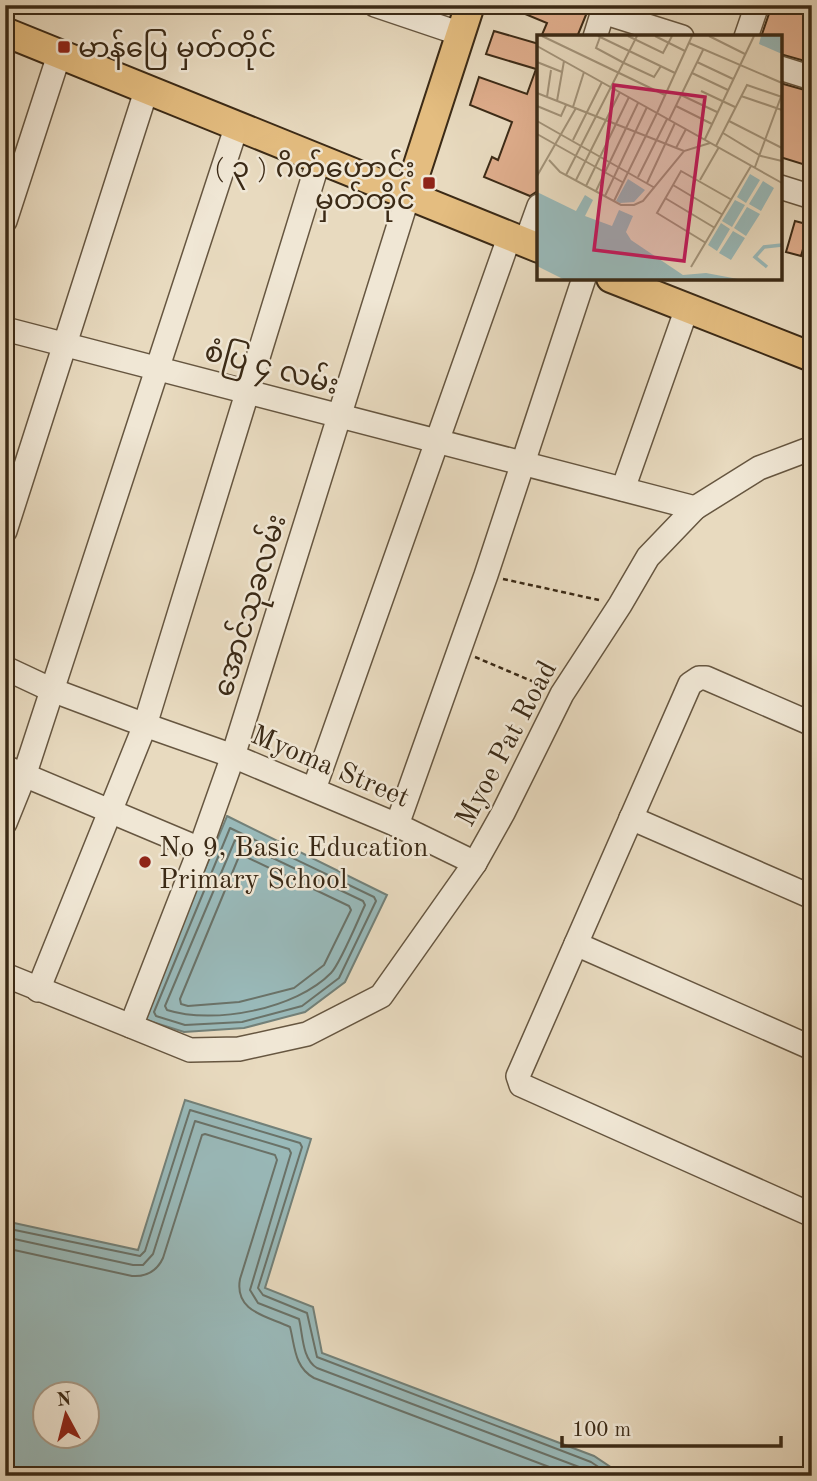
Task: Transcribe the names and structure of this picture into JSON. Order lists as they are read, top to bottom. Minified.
{"streets":{"street":["စံပြ ၄ လမ်း","အောင်သုခလမ်း","Myoe Pat Road","Myoma Street"]},"crossings":[["စံပြ ၄ လမ်း","အောင်သုခလမ်း"],["စံပြ ၄ လမ်း","Myoe Pat Road"],["အောင်သုခလမ်း","Myoe Pat Road"],["အောင်သုခလမ်း","Myoma Street"],["Myoe Pat Road","Myoma Street"]],"places":{"transit":["မာန်ပြေ မှတ်တိုင်","( ၃ ) ဂိတ်ဟောင်း မှတ်တိုင်"],"other":["No 9, Basic Education Primary School"]},"scale_bar":"100 m","north":"top"}
